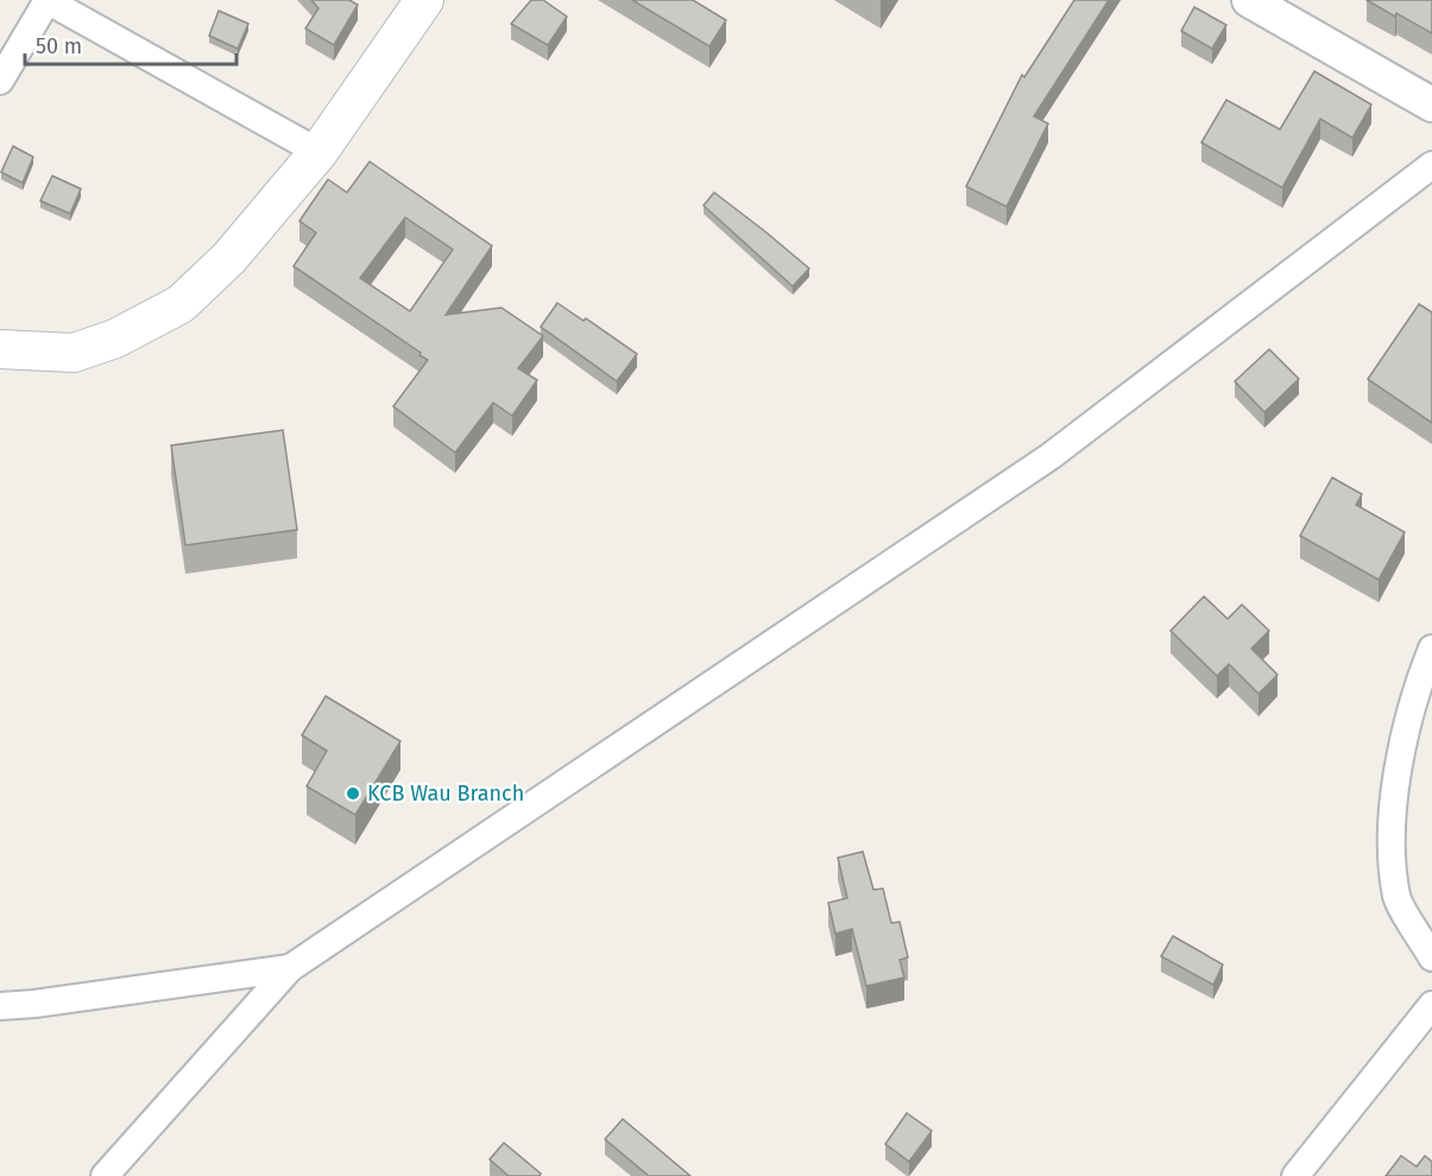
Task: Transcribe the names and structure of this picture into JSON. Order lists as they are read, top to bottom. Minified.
{"places":["KCB Wau Branch"],"scale_bar":"50 m"}
